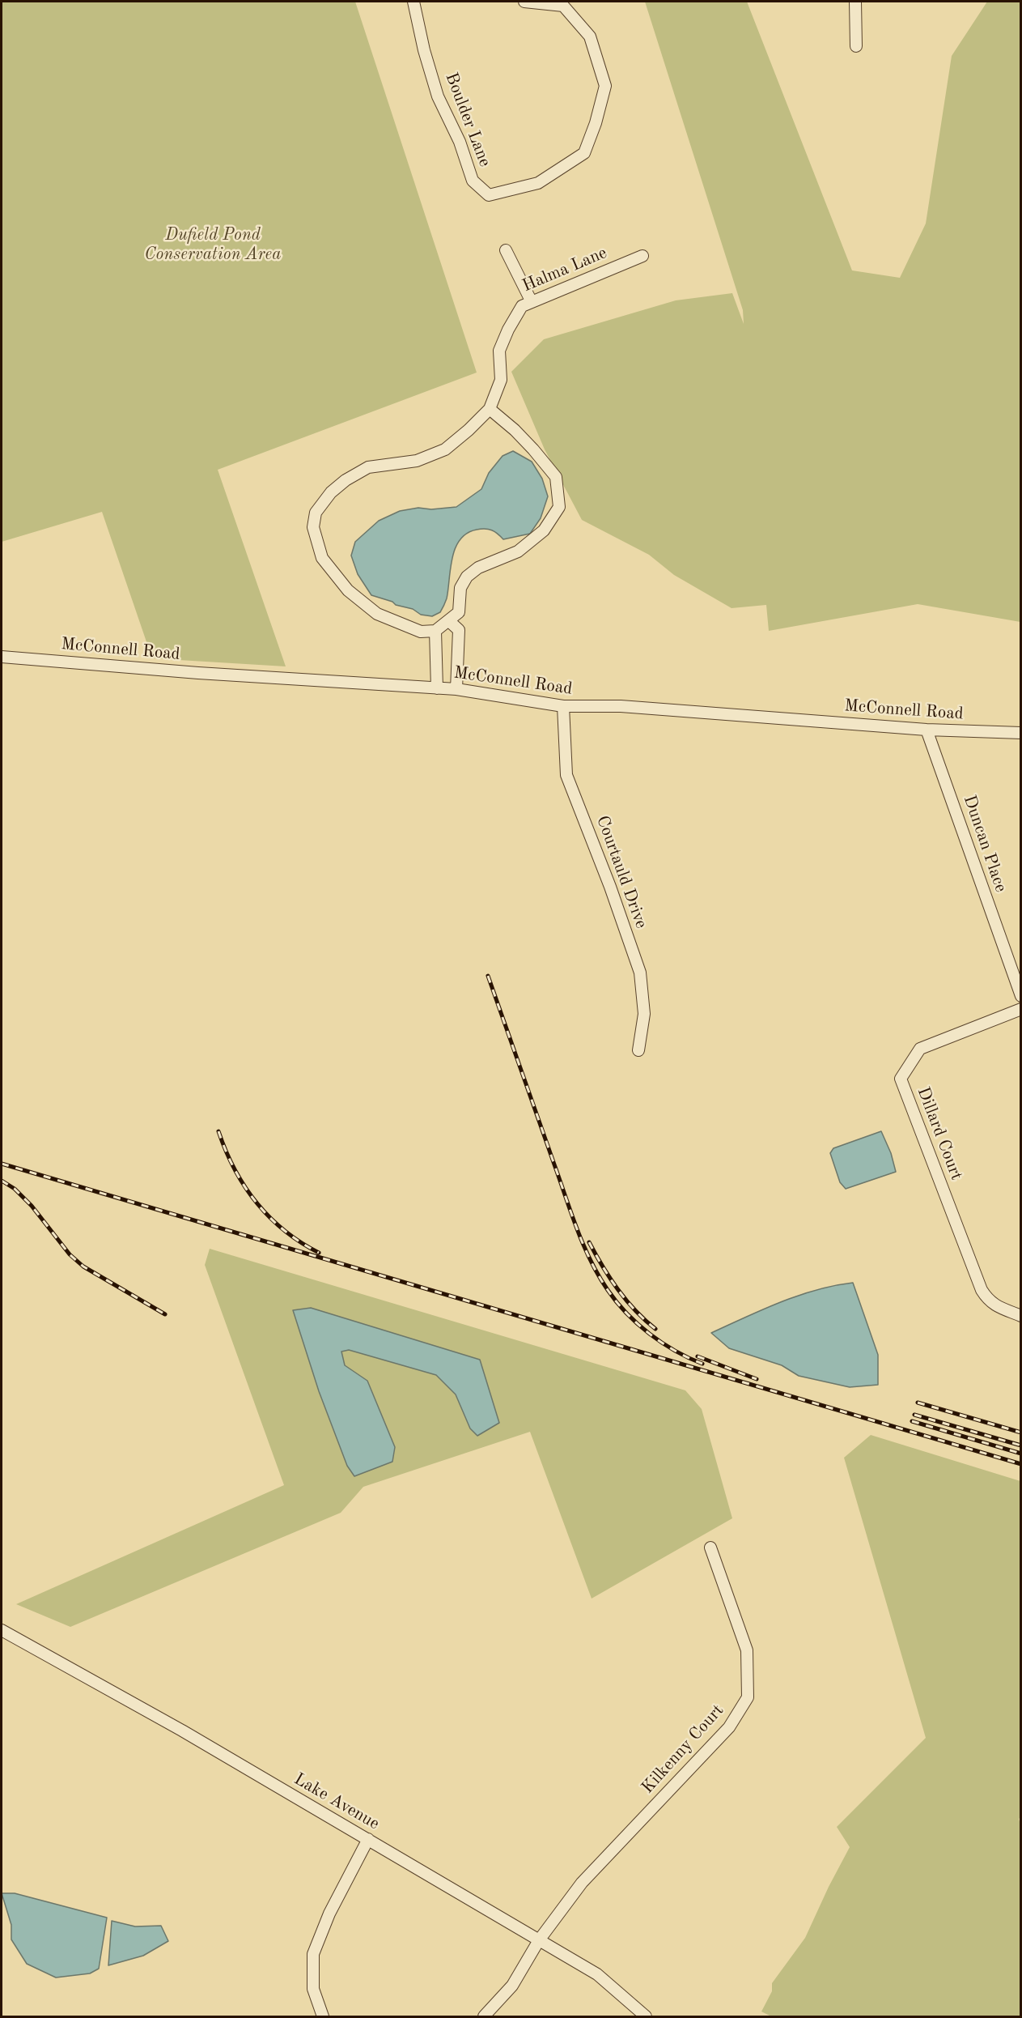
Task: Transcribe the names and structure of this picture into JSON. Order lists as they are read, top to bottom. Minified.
{"streets":{"street":["Boulder Lane","Halma Lane","McConnell Road","Duncan Place","Courtauld Drive","Dillard Court","Kilkenny Court","Lake Avenue"]},"crossings":[["McConnell Road","Duncan Place"],["McConnell Road","Courtauld Drive"],["Kilkenny Court","Lake Avenue"]],"parks":["Dufield Pond Conservation Area"]}
